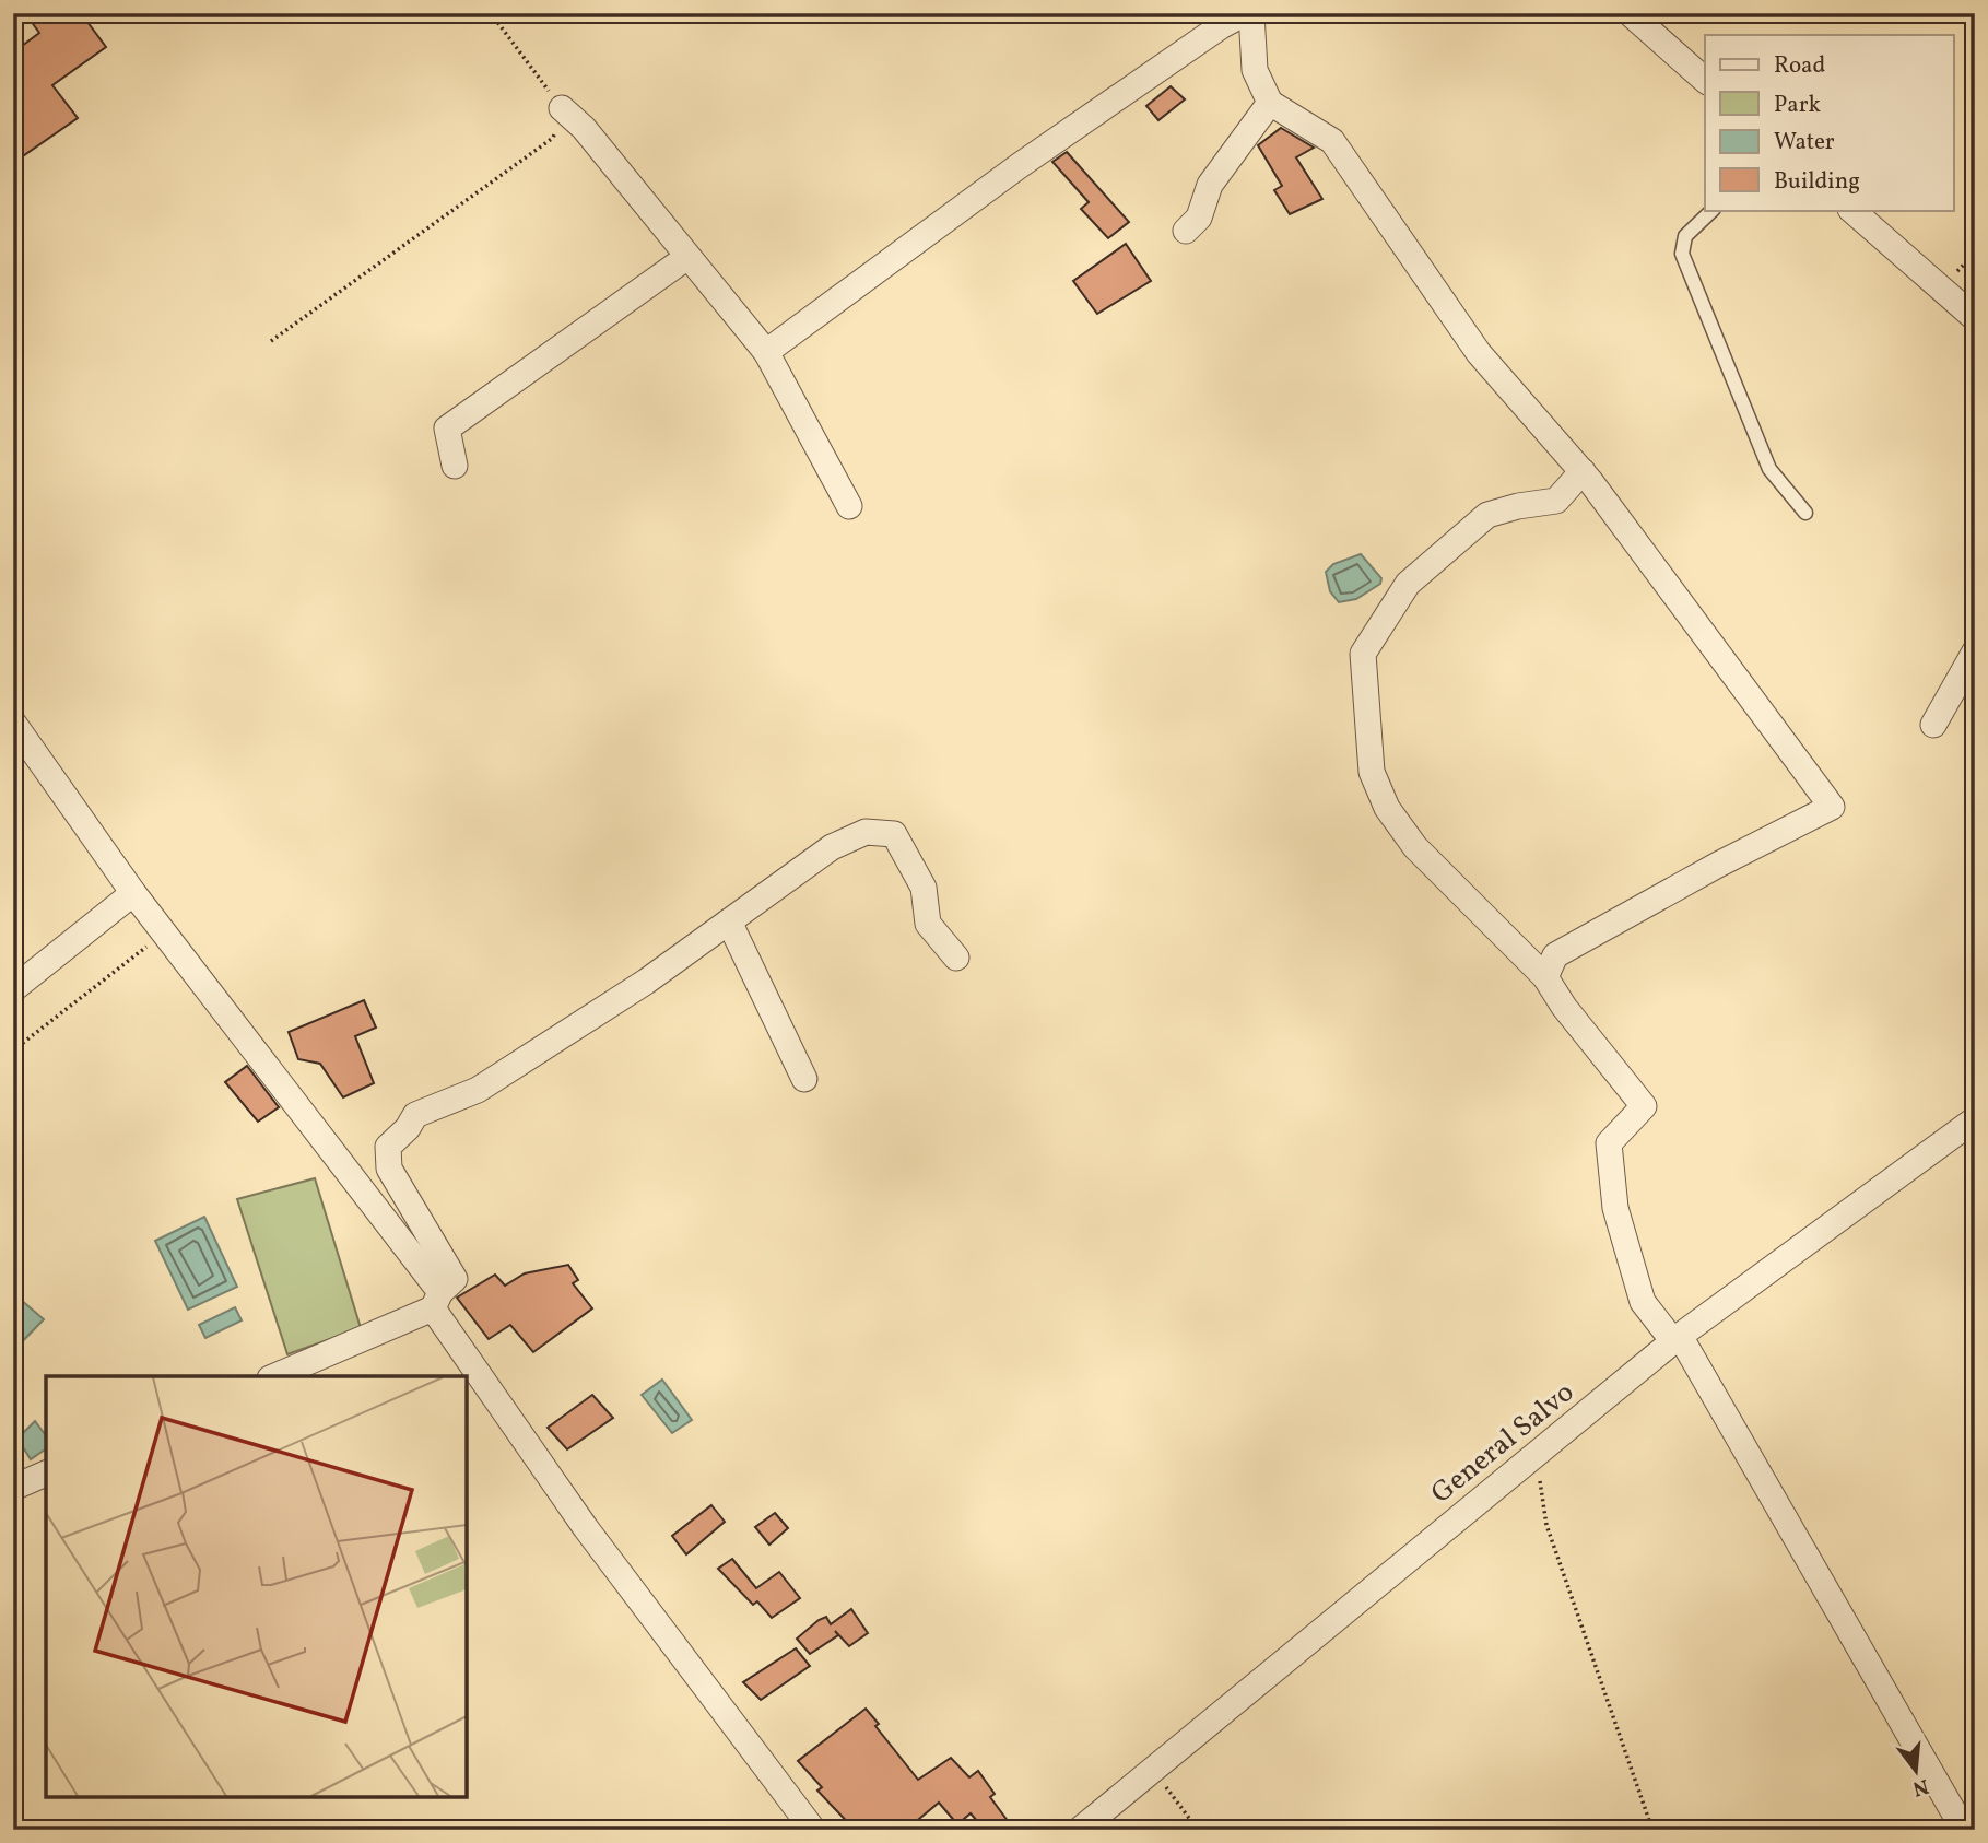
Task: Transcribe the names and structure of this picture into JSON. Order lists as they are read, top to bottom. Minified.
{"streets":{"street":["General Salvo"]},"legend":["Road","Park","Water","Building"],"north":"bottom"}
